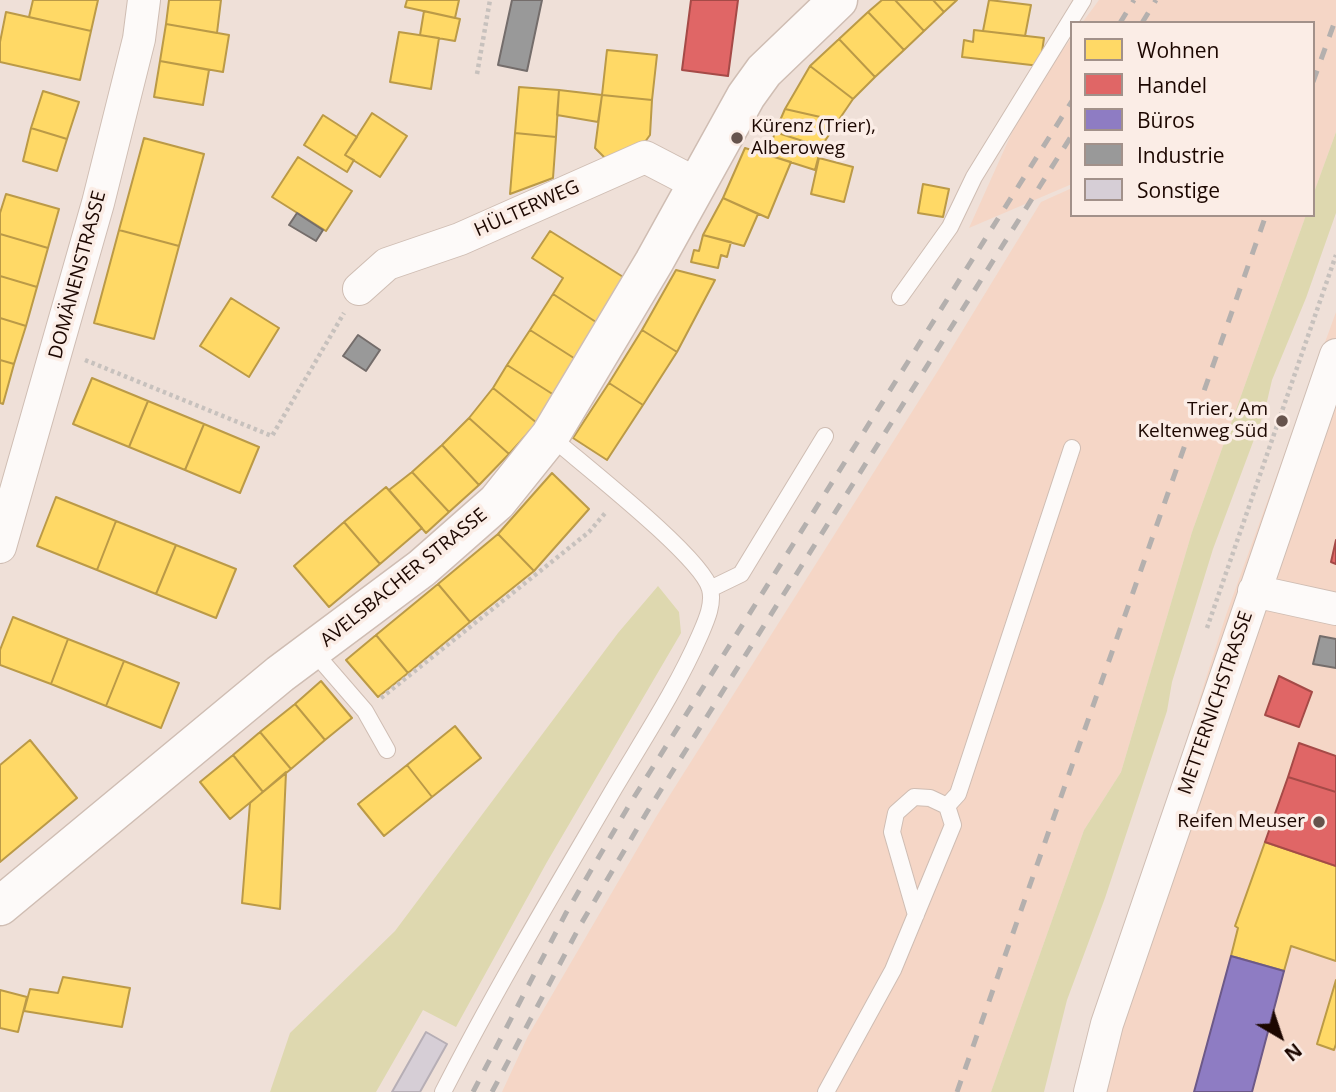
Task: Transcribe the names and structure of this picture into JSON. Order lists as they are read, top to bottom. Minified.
{"streets":{"main road":["AVELSBACHER STRASSE"],"street":["HÜLTERWEG","DOMÄNENSTRASSE","METTERNICHSTRASSE"]},"crossings":[["HÜLTERWEG","AVELSBACHER STRASSE"]],"places":["Kürenz (Trier), Alberoweg","Trier, Am Keltenweg Süd","Reifen Meuser"],"legend":["Wohnen","Handel","Büros","Industrie","Sonstige"],"north":"bottom right"}
